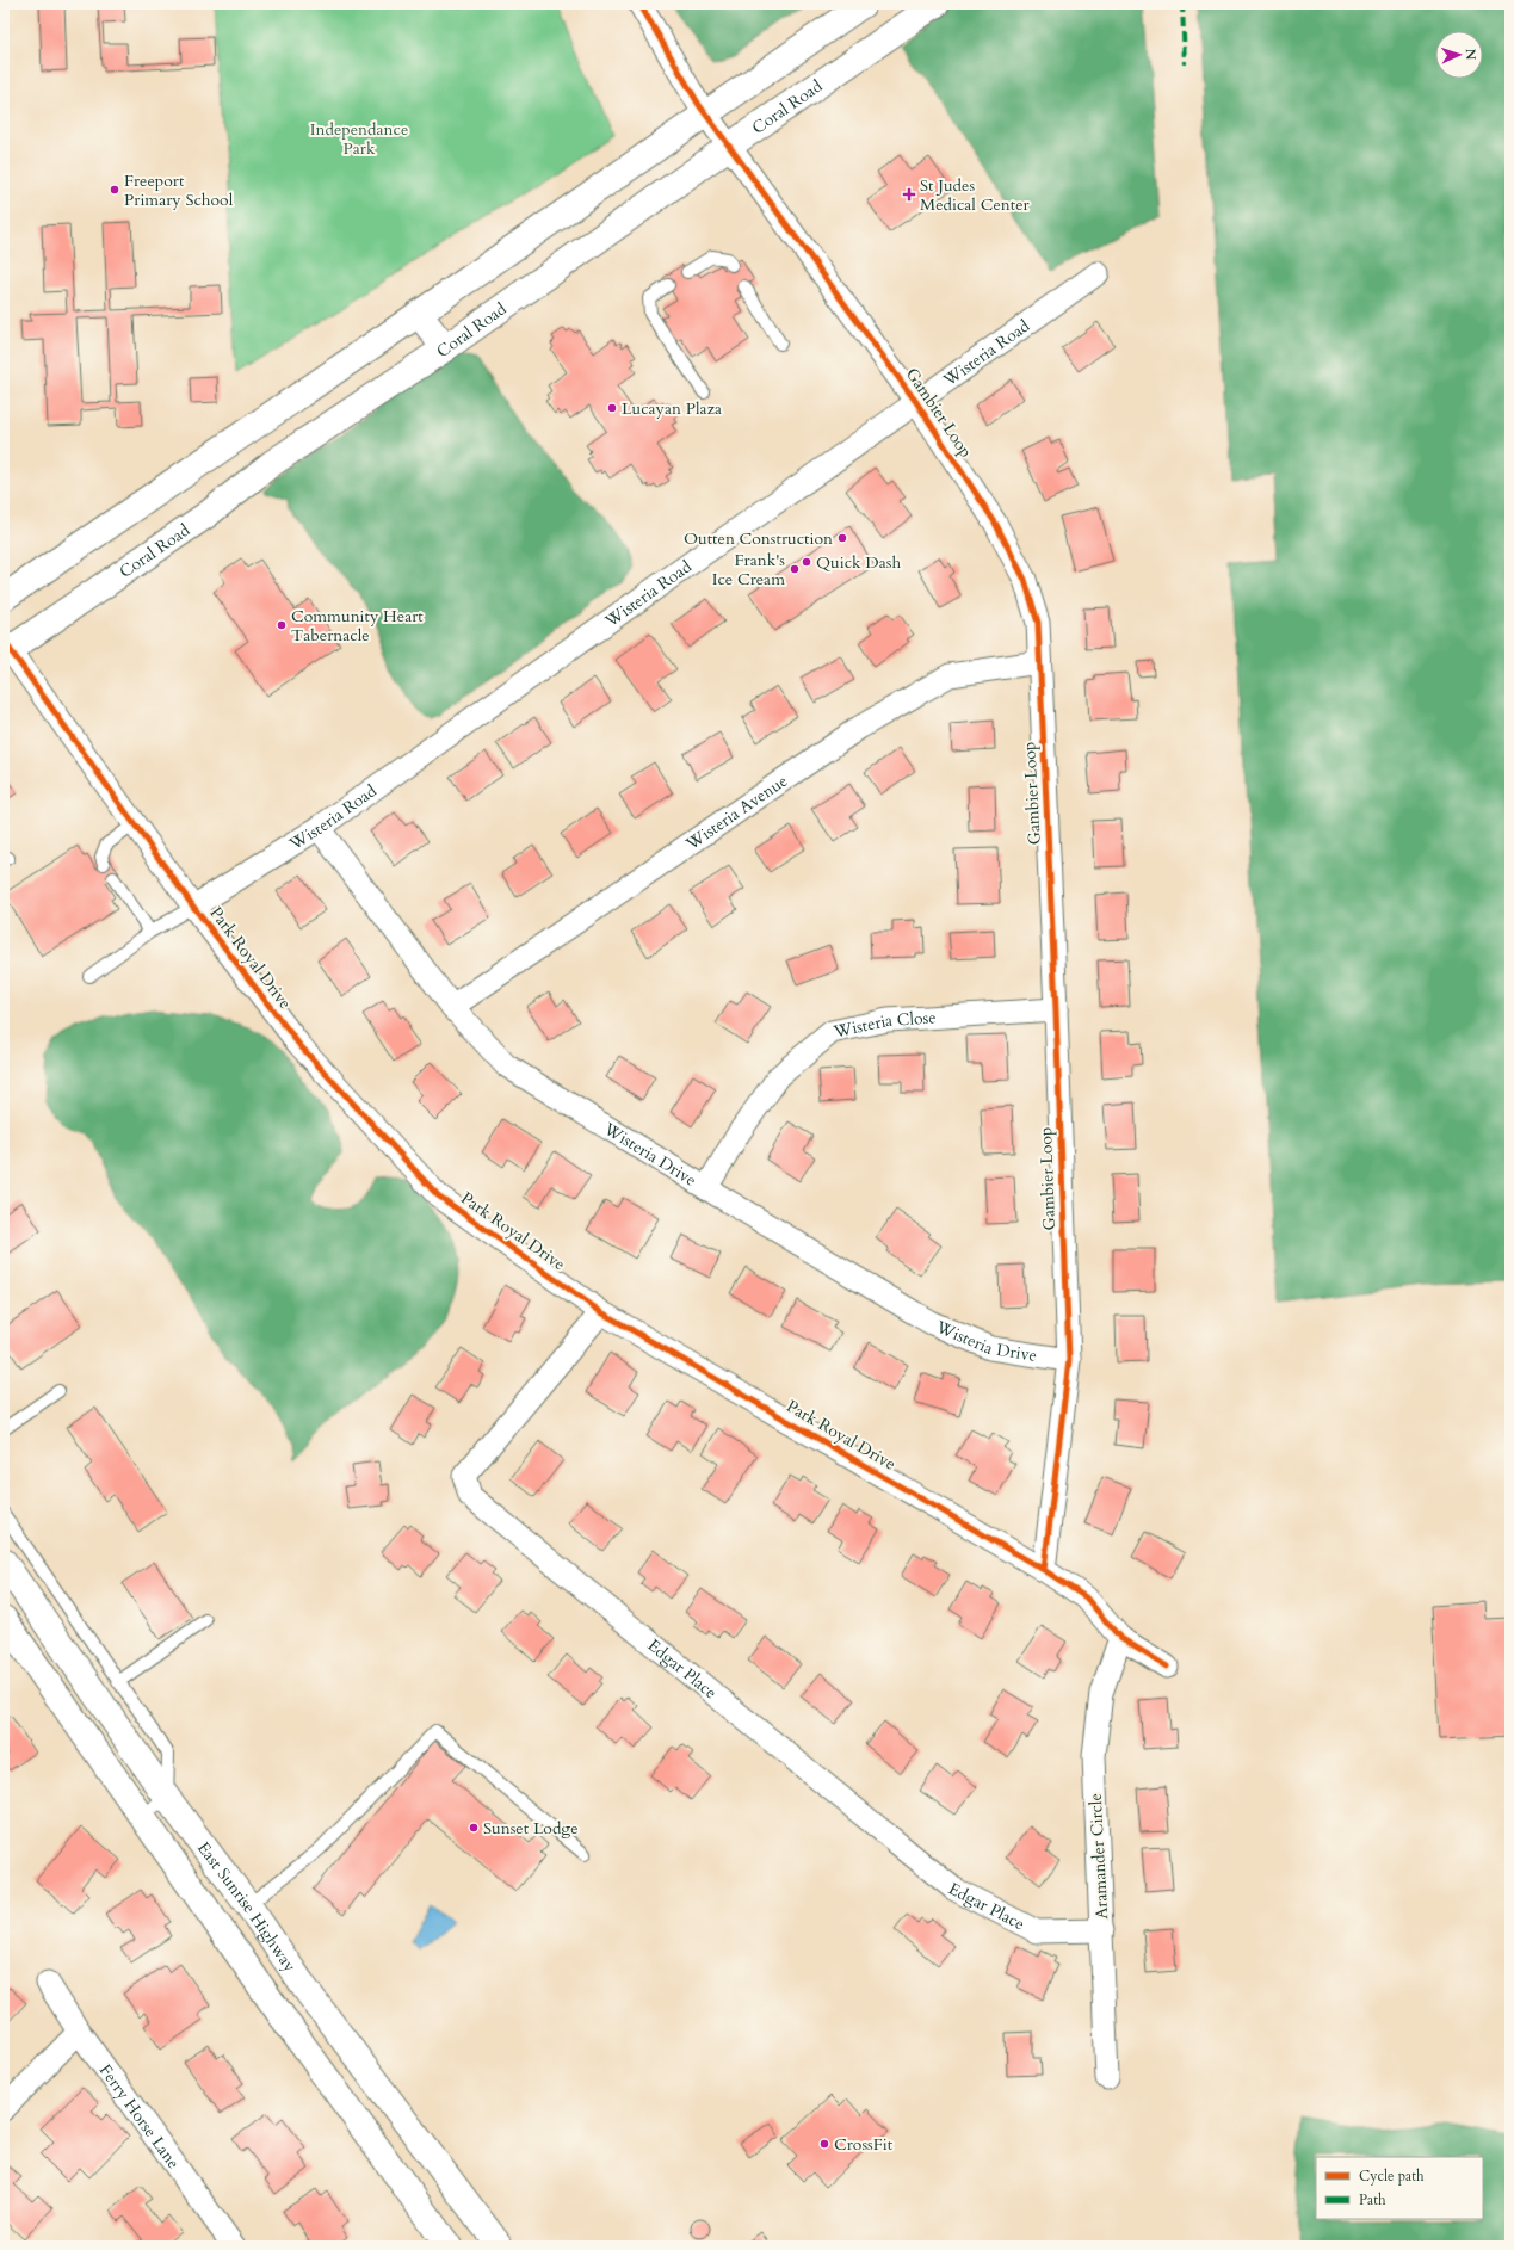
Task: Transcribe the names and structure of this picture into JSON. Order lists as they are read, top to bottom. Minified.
{"streets":{"main road":["Coral Road","East Sunrise Highway"],"street":["Wisteria Road","Gambier Loop","Wisteria Avenue","Park Royal Drive","Wisteria Close","Wisteria Drive","Edgar Place","Aramander Circle","Ferry Horse Lane"]},"crossings":[["Coral Road","Gambier Loop"],["Coral Road","Park Royal Drive"],["Wisteria Road","Gambier Loop"],["Wisteria Road","Park Royal Drive"],["Wisteria Road","Wisteria Drive"],["Gambier Loop","Wisteria Avenue"],["Gambier Loop","Park Royal Drive"],["Gambier Loop","Wisteria Close"],["Gambier Loop","Wisteria Drive"],["Wisteria Avenue","Wisteria Drive"],["Park Royal Drive","Edgar Place"],["Park Royal Drive","Aramander Circle"],["Wisteria Close","Wisteria Drive"],["Edgar Place","Aramander Circle"]],"parks":["Independance Park"],"places":{"other":["Freeport Primary School","Lucayan Plaza","Outten Construction","Quick Dash","Frank's Ice Cream","Community Heart Tabernacle","Sunset Lodge","CrossFit"],"health":["St Judes Medical Center"]},"legend":["Cycle path","Path"],"north":"right"}
